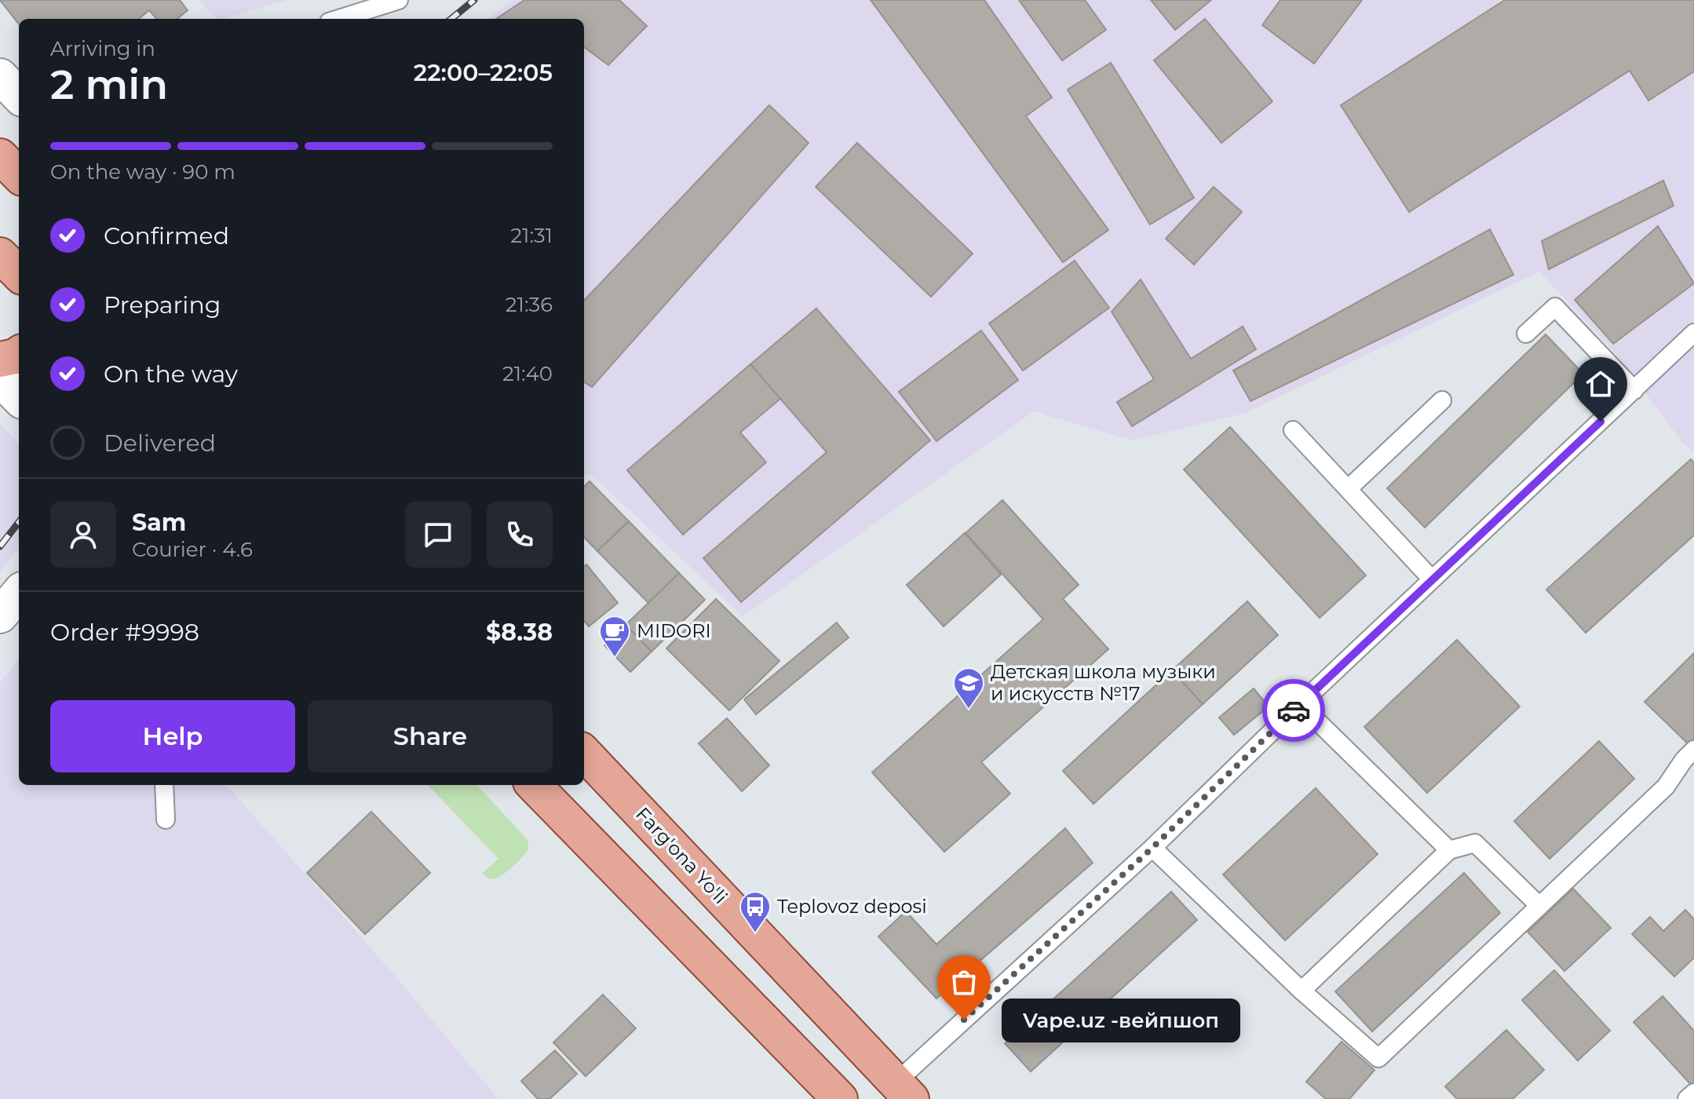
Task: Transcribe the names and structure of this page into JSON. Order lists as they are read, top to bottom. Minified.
{"streets":{"main road":["Farg'ona Yo'li"]},"places":{"cafe":["MIDORI"],"school or university":["Детская школа музыки и искусств №17"],"bus stop":["Teplovoz deposi"],"other":["Vape.uz -вейпшоп"]},"page":{"heading":["2 min","Arriving in","22:00–22:05"],"panel":["Sam","Courier · 4.6","Order #9998","$8.38"],"bar":"On the way · 90 m","list":[["Confirmed","21:31"],["Preparing","21:36"],["On the way","21:40"],"Delivered"],"buttons":["Help","Share"],"bubble":"Vape.uz -вейпшоп"}}
